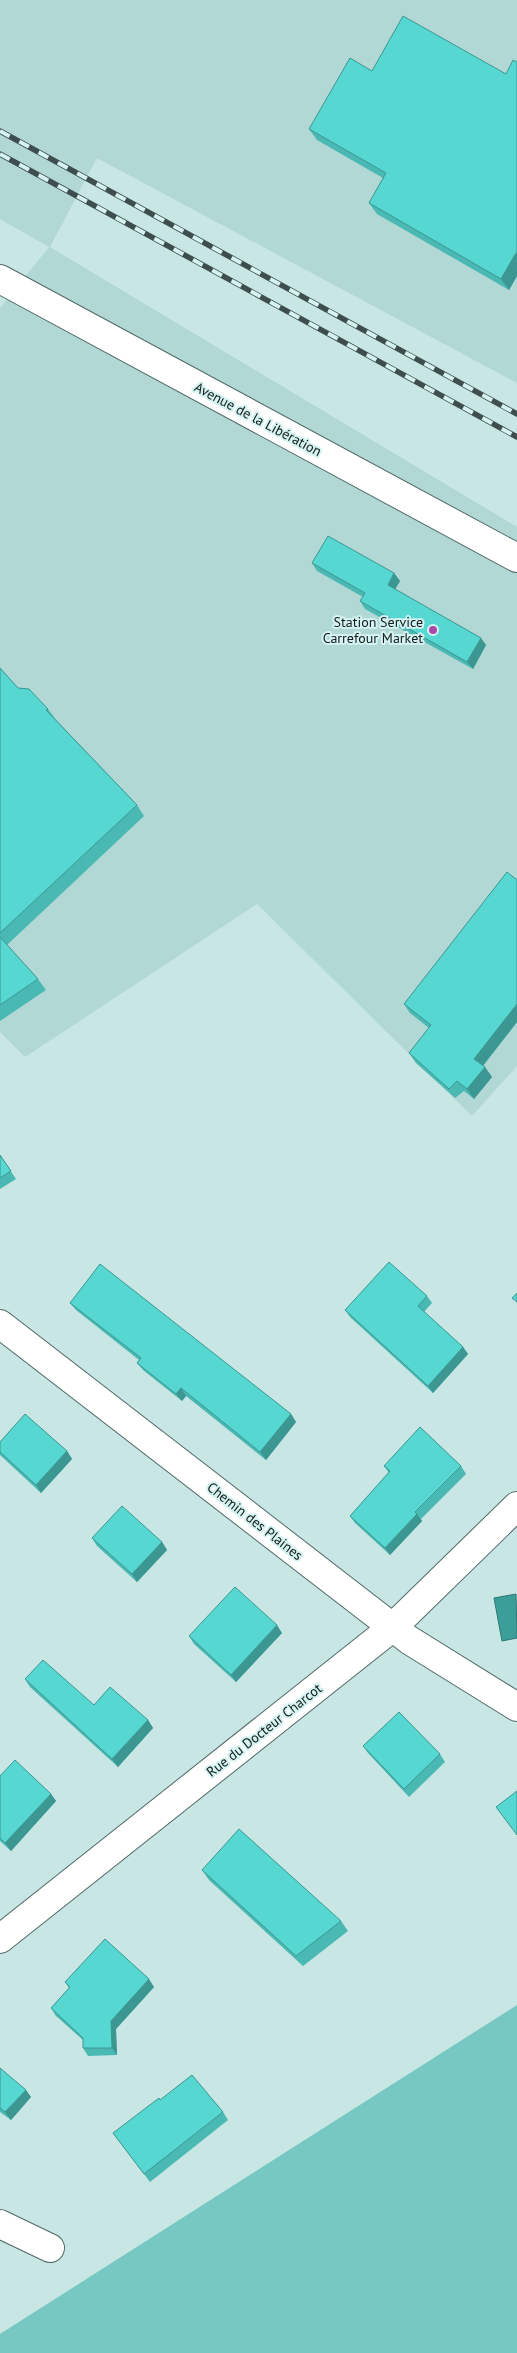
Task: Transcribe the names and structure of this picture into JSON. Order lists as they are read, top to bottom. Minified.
{"streets":{"street":["Avenue de la Libération","Chemin des Plaines","Rue du Docteur Charcot"]},"crossings":[["Chemin des Plaines","Rue du Docteur Charcot"]],"places":["Station Service Carrefour Market"]}
